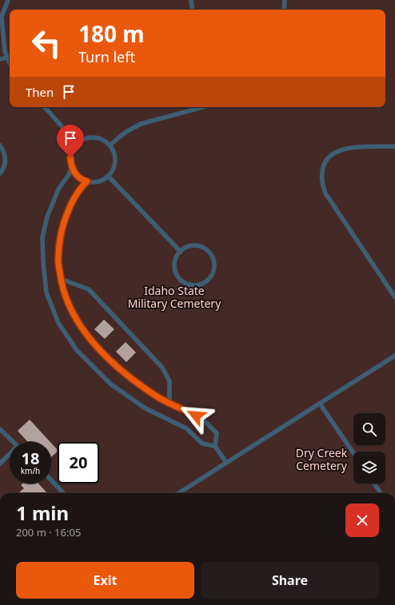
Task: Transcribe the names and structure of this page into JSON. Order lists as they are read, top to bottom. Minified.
{"parks":["Idaho State Military Cemetery","Dry Creek Cemetery"],"page":{"turn":["180 m","Turn left"],"then":"Then","speed":"18 km/h","limit":"20","heading":["1 min","200 m · 16:05"],"buttons":["Exit","Share"]}}
